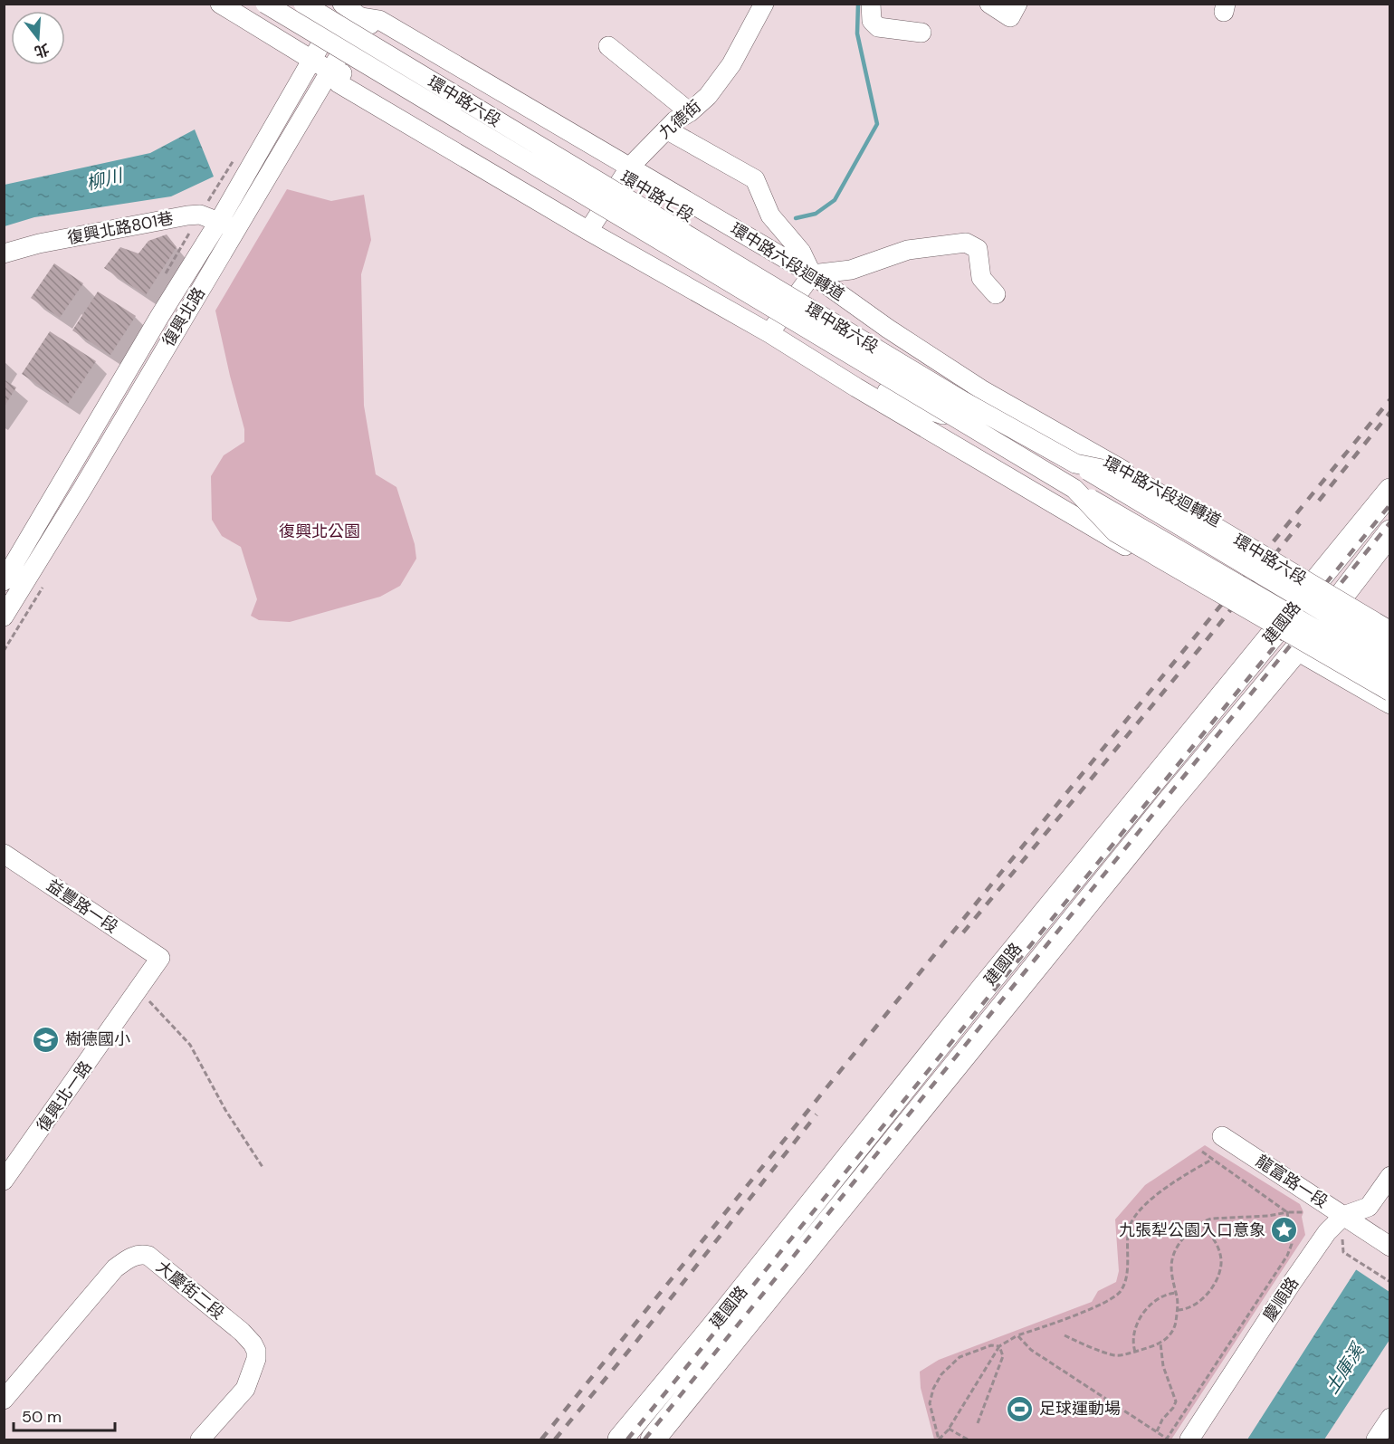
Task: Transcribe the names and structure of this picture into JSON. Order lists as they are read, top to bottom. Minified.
{"streets":{"main road":["建國路"],"street":["環中路六段","九德街","環中路七段","復興北路801巷","環中路六段迴轉道","復興北路","益豐路一段","復興北一路","龍富路一段","大慶街二段","慶順路"]},"crossings":[["環中路六段","九德街"],["環中路六段","環中路七段"],["環中路六段","環中路六段迴轉道"],["環中路六段","復興北路"],["九德街","環中路七段"],["環中路七段","環中路六段迴轉道"],["環中路七段","復興北路"],["復興北路801巷","復興北路"],["益豐路一段","復興北一路"],["龍富路一段","慶順路"]],"water":["柳川","土庫溪"],"parks":["復興北公園"],"places":{"school or university":["樹德國小"],"place":["九張犁公園入口意象"],"sports":["足球運動場"]},"scale_bar":"50 m","north":"bottom"}
